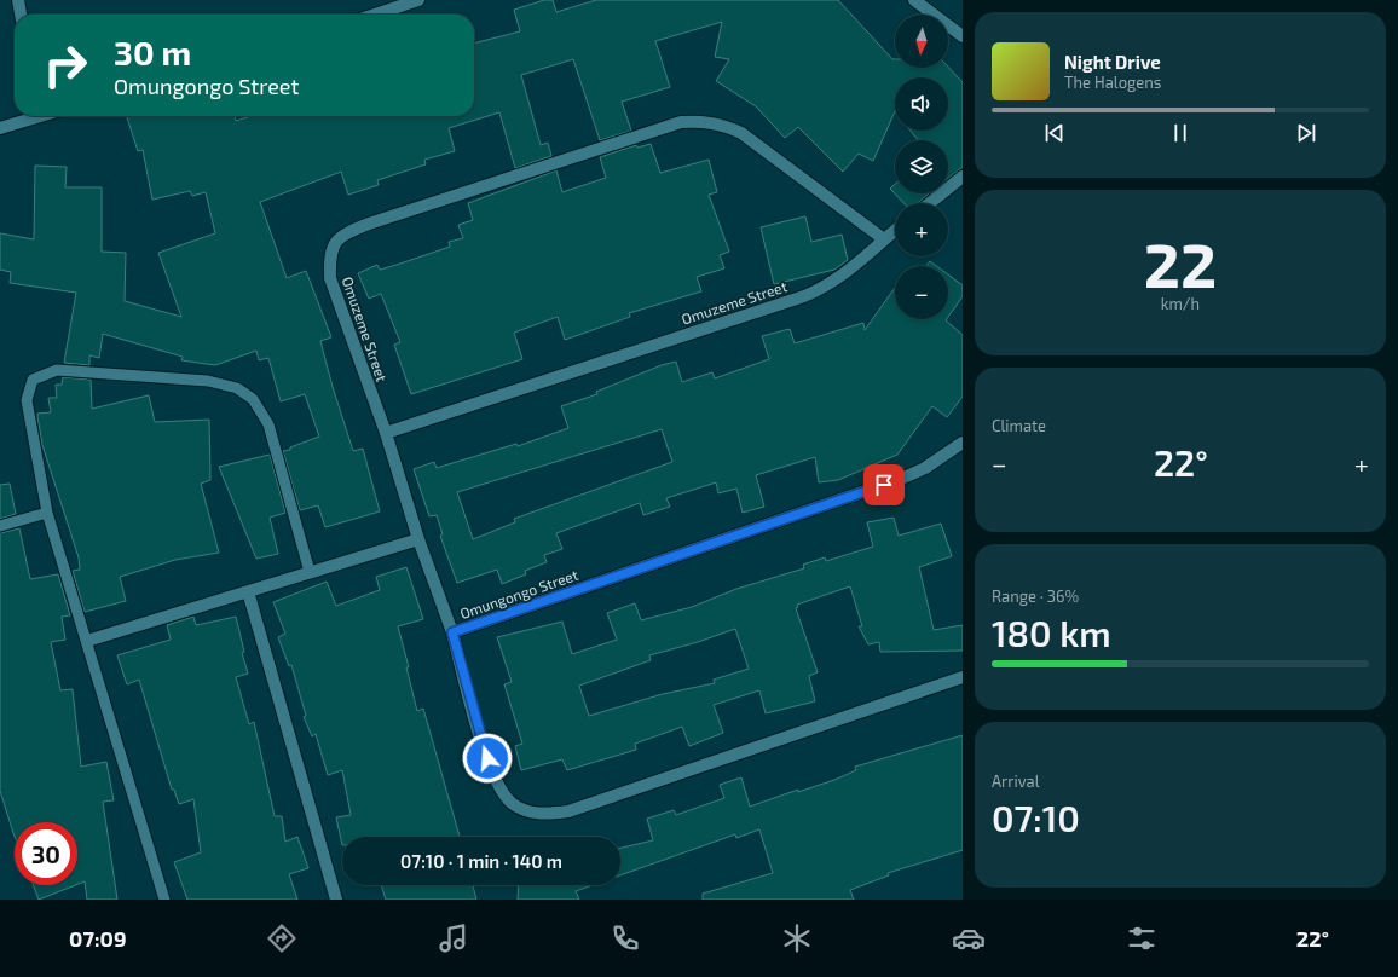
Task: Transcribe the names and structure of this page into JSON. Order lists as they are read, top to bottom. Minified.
{"streets":{"street":["Omuzeme Street","Omungongo Street"]},"north":"bottom","page":{"map_buttons":["+","−"],"turn":["30 m","Omungongo Street"],"song":["Night Drive","The Halogens"],"tile":[["22","km/h"],"Climate",["Range · 36%","180 km"],["Arrival","07:10"]],"heat":["−","22°","+"],"limit":"30","trip":"07:10 · 1 min · 140 m","tabs":["07:09","22°"]}}
